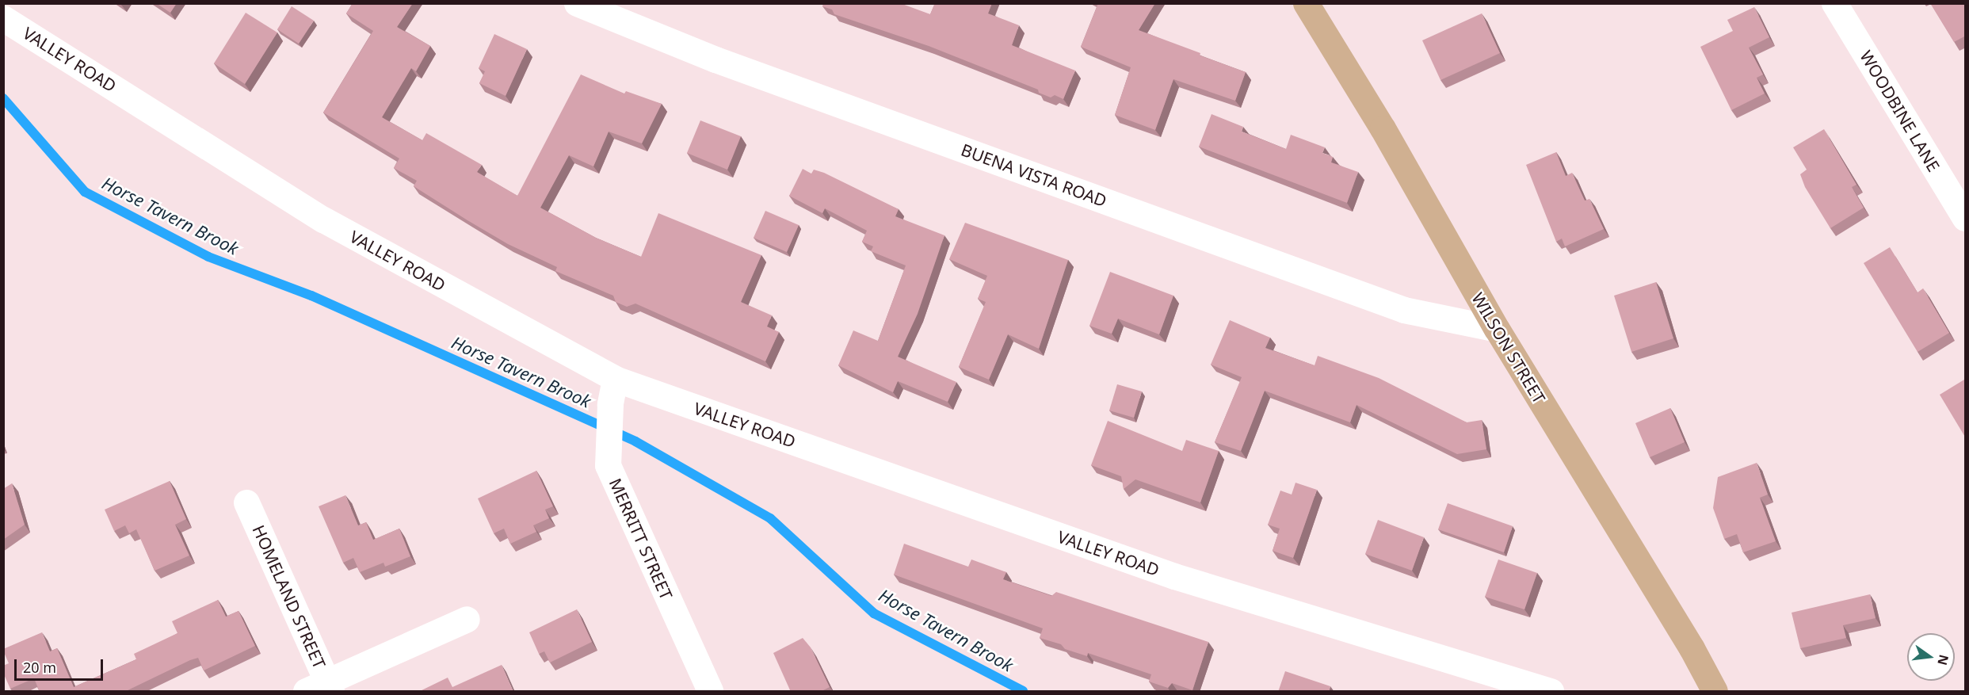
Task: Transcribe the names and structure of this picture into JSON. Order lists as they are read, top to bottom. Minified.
{"streets":{"main road":["WILSON STREET"],"street":["VALLEY ROAD","WOODBINE LANE","BUENA VISTA ROAD","MERRITT STREET","HOMELAND STREET"]},"crossings":[["VALLEY ROAD","MERRITT STREET"],["BUENA VISTA ROAD","WILSON STREET"]],"water":["Horse Tavern Brook"],"scale_bar":"20 m","north":"right"}
